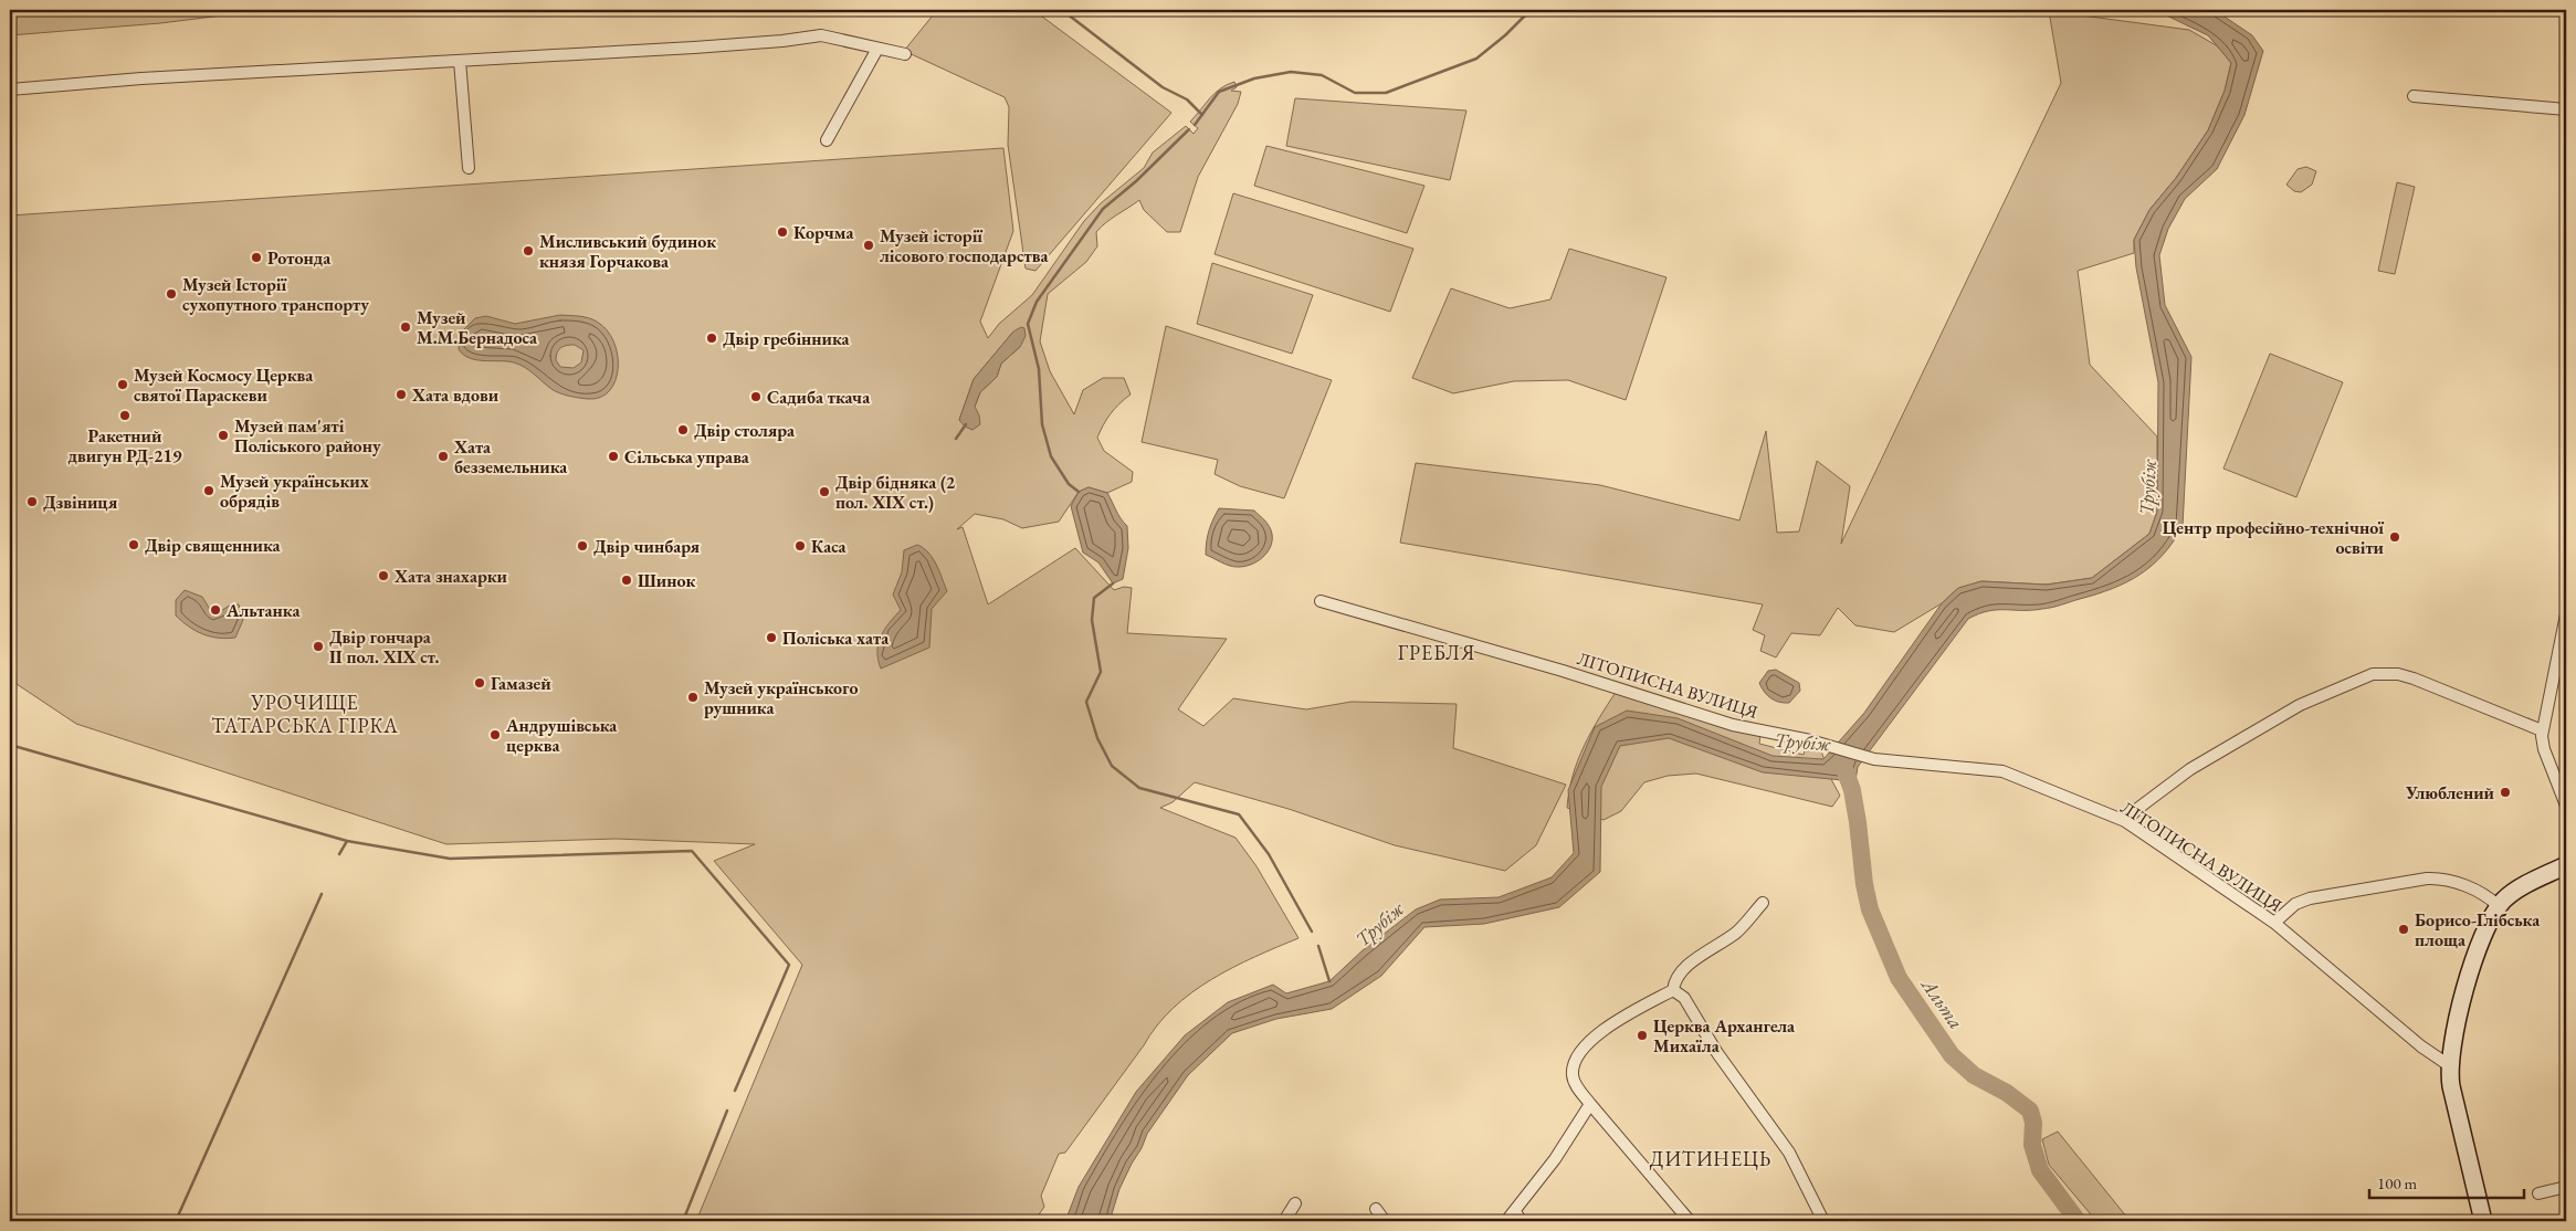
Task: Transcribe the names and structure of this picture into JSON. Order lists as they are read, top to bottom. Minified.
{"streets":{"street":["ЛІТОПИСНА ВУЛИЦЯ"]},"districts":["ГРЕБЛЯ","УРОЧИЩЕ ТАТАРСЬКА ГІРКА","ДИТИНЕЦЬ"],"water":["Трубіж","Альта"],"places":["Корчма","Музей історії лісового господарства","Мисливський будинок князя Горчакова","Ротонда","Музей Історії сухопутного транспорту","Музей М.М.Бернадоса","Двір гребінника","Музей Космосу Церква святої Параскеви","Хата вдови","Садиба ткача","Ракетний двигун РД-219","Двір столяра","Музей пам'яті Поліського району","Хата безземельника","Сільська управа","Музей українських обрядів","Двір бідняка (2 пол. XIX ст.)","Дзвіниця","Центр професійно-технічної освіти","Двір священника","Двір чинбаря","Каса","Хата знахарки","Шинок","Альтанка","Поліська хата","Двір гончара II пол. XIX ст.","Гамазей","Музей українського рушника","Андрушівська церква","Улюблений","Борисо-Глібська площа","Церква Архангела Михаїла"],"scale_bar":"100 m"}
